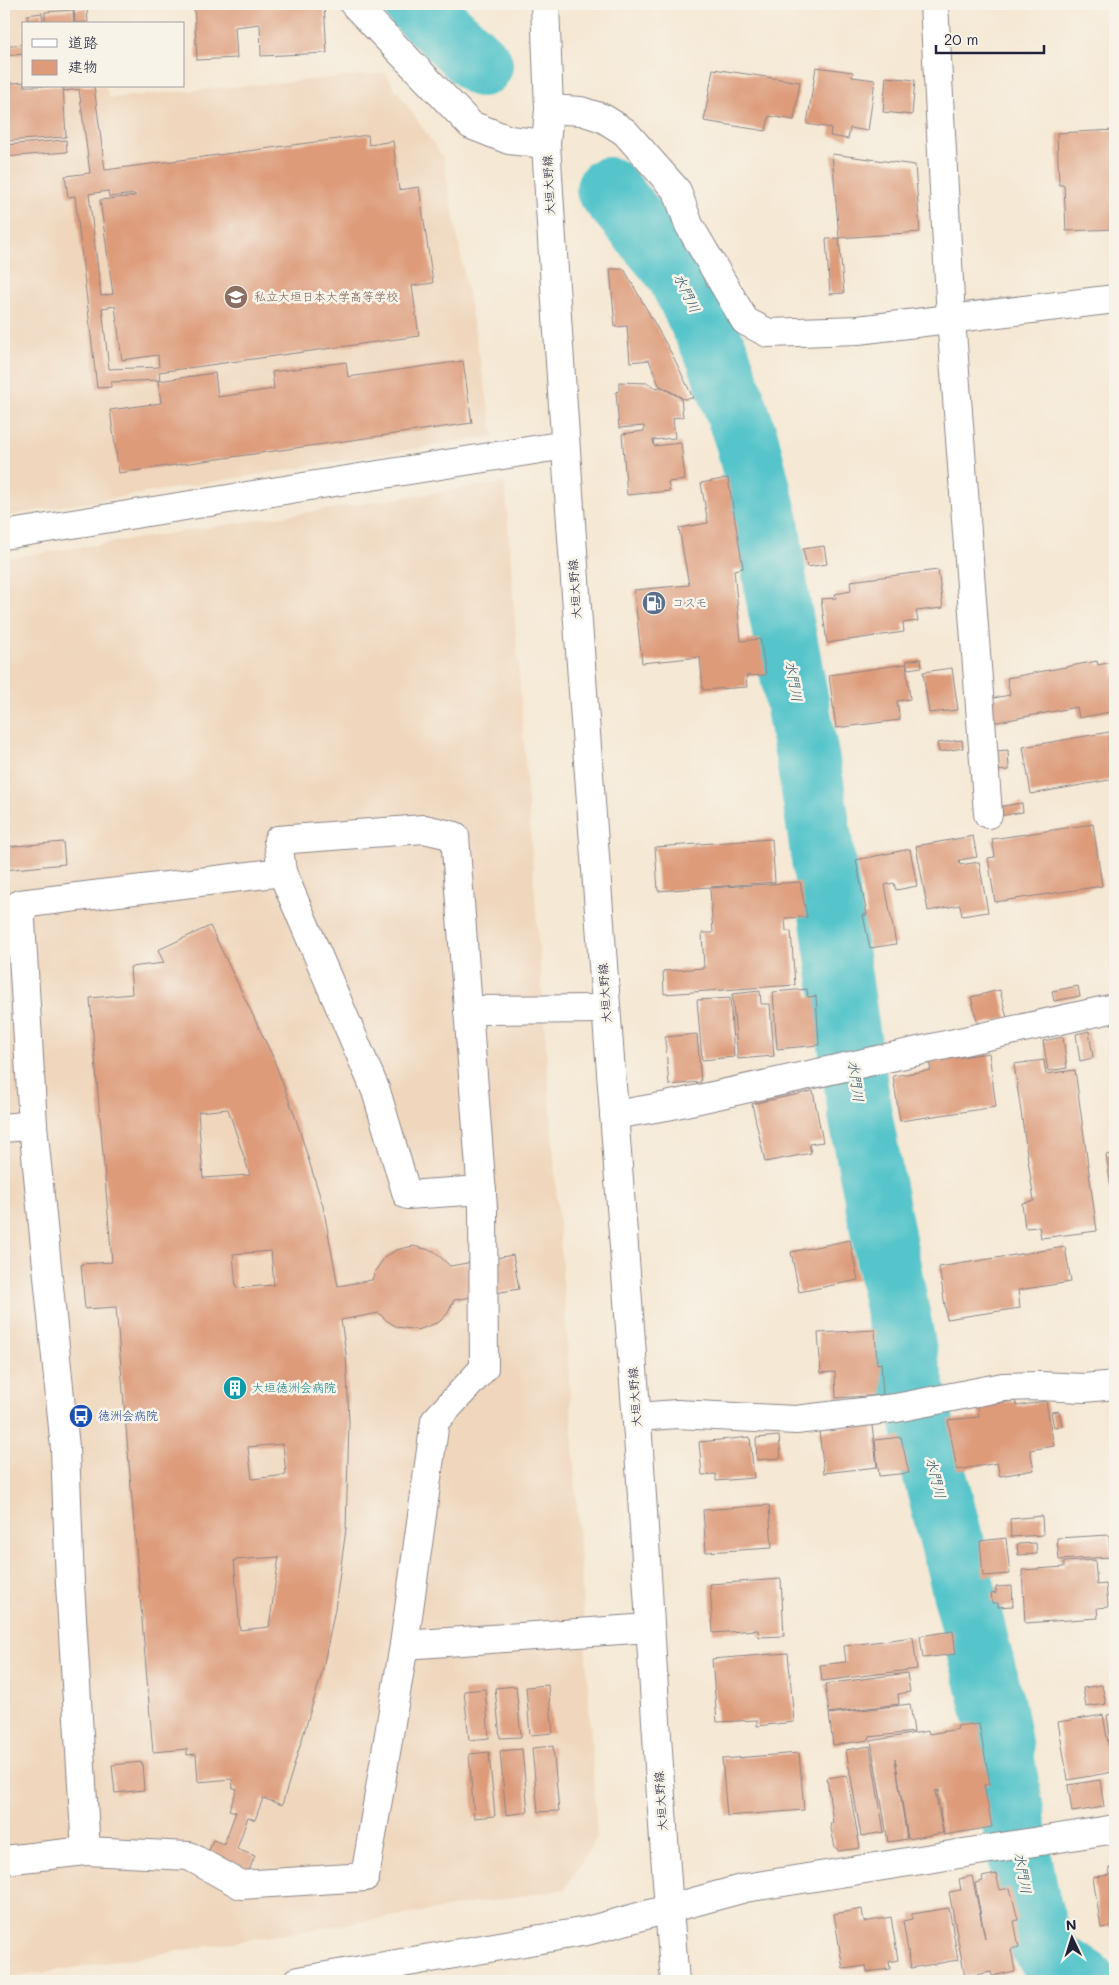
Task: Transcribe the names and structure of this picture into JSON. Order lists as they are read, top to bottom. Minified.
{"streets":{"street":["大垣大野線"]},"water":["水門川"],"places":{"school or university":["私立大垣日本大学高等学校"],"fuel station":["コスモ"],"building":["大垣徳洲会病院"],"bus stop":["徳洲会病院"]},"legend":["道路","建物"],"scale_bar":"20 m","north":"top"}
